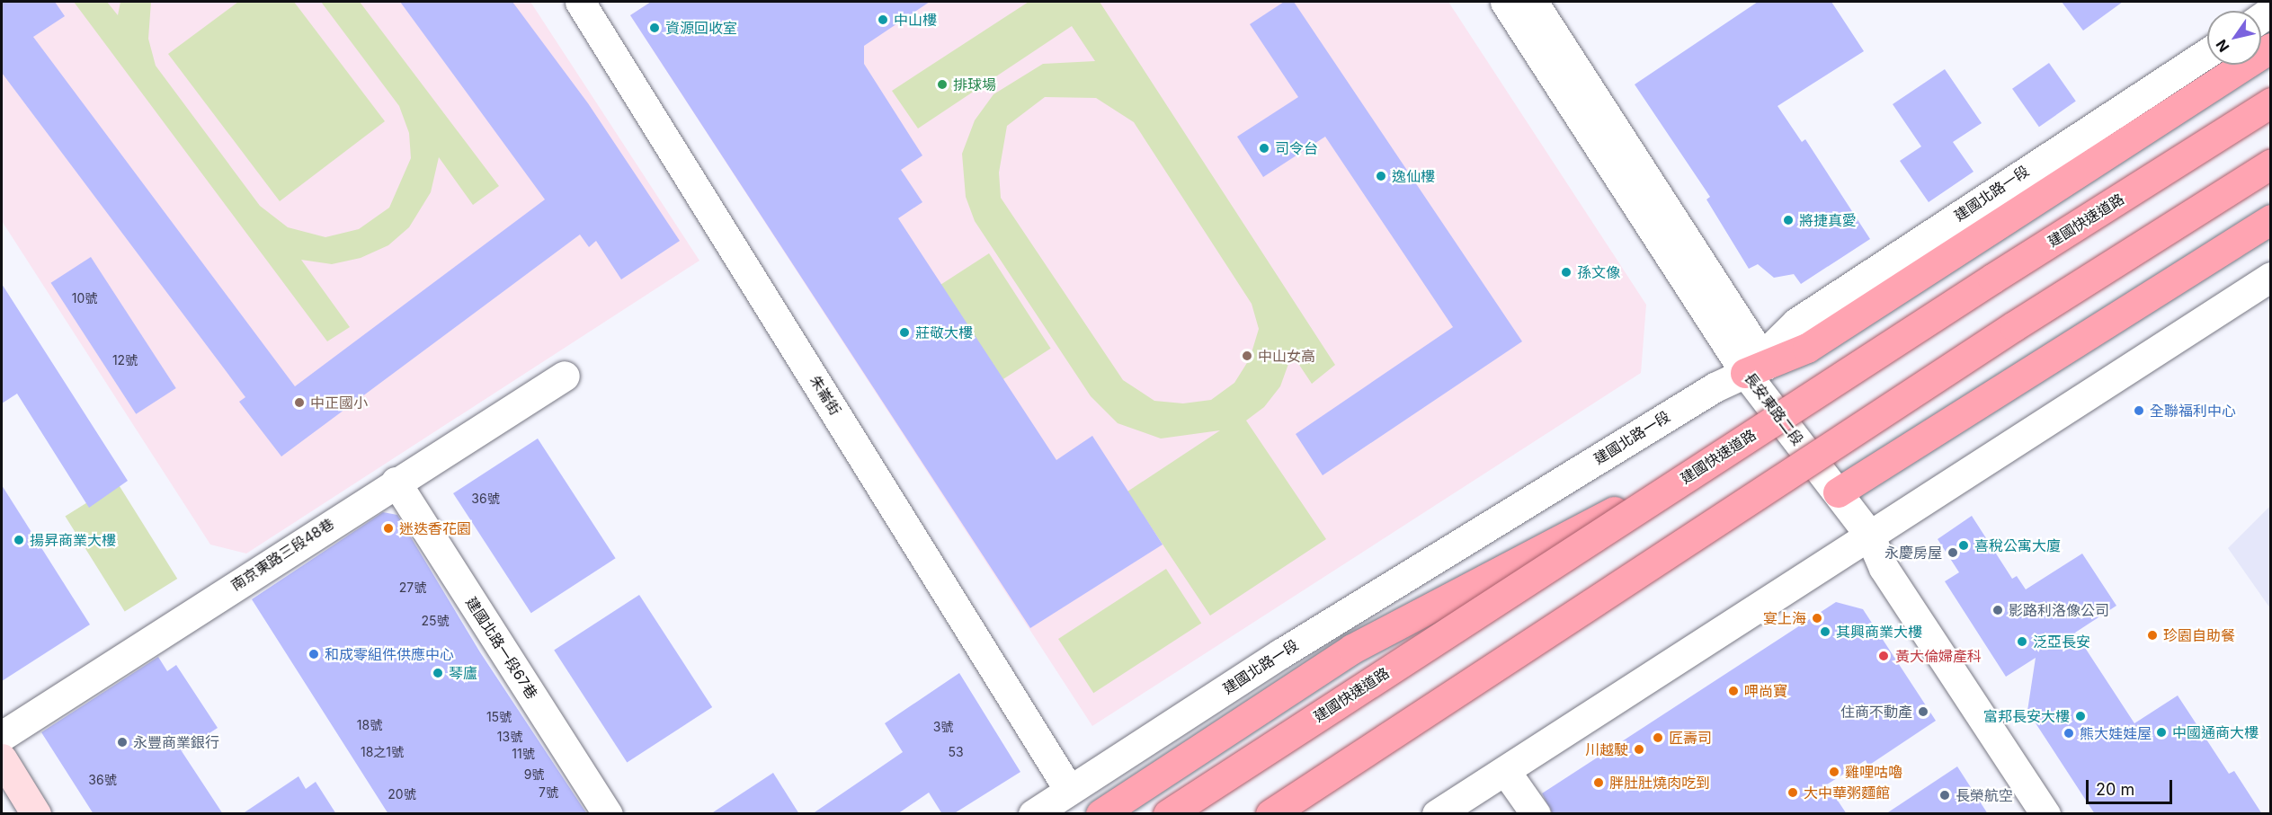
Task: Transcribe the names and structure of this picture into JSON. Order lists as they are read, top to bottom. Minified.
{"streets":{"highway":["建國快速道路"],"street":["建國北路一段","朱崙街","長安東路二段","南京東路三段48巷","建國北路一段67巷"]},"crossings":[["建國北路一段","朱崙街"],["建國北路一段","長安東路二段"],["南京東路三段48巷","建國北路一段67巷"]],"places":["中山樓","資源回收室","排球場","司令台","逸仙樓","將捷真愛","孫文像","莊敬大樓","中山女高","中正國小","全聯福利中心","迷迭香花園","揚昇商業大樓","喜稅公寓大廈","永慶房屋","影路利洛像公司","宴上海","其興商業大樓","珍園自助餐","泛亞長安","和成零組件供應中心","黃大倫婦產科","琴廬","呷尚寶","住商不動產","富邦長安大樓","中國通商大樓","熊大娃娃屋","匠壽司","永豐商業銀行","川越駛","雞哩咕嚕","胖肚肚燒肉吃到","大中華粥麵館","長榮航空"],"house_numbers":["10號","12號","36號","27號","25號","15號","18號","3號","13號","18之1號","53","11號","9號","36號","7號","20號"],"scale_bar":"20 m","north":"bottom left"}
